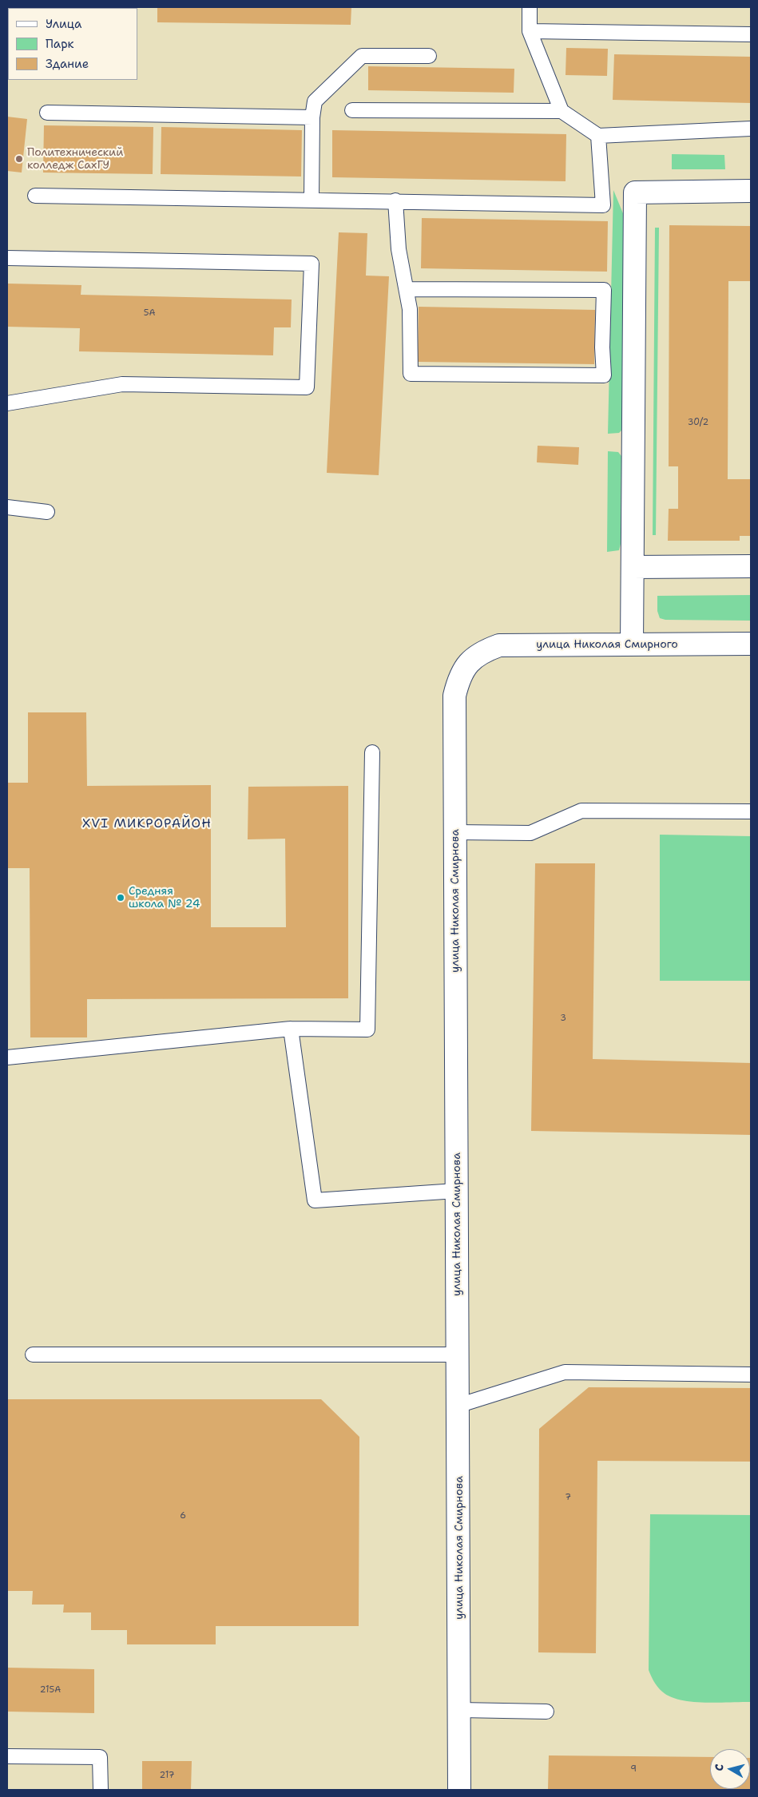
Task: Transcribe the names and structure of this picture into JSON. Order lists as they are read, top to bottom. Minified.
{"streets":{"street":["улица Николая Смирного","улица Николая Смирнова"]},"crossings":[["улица Николая Смирного","улица Николая Смирнова"]],"districts":["XVI МИКРОРАЙОН"],"places":["Политехнический колледж СахГУ","Средняя школа № 24"],"house_numbers":["5А","30/2","3","7","6","215А","9","217"],"legend":["Улица","Парк","Здание"],"north":"left"}
